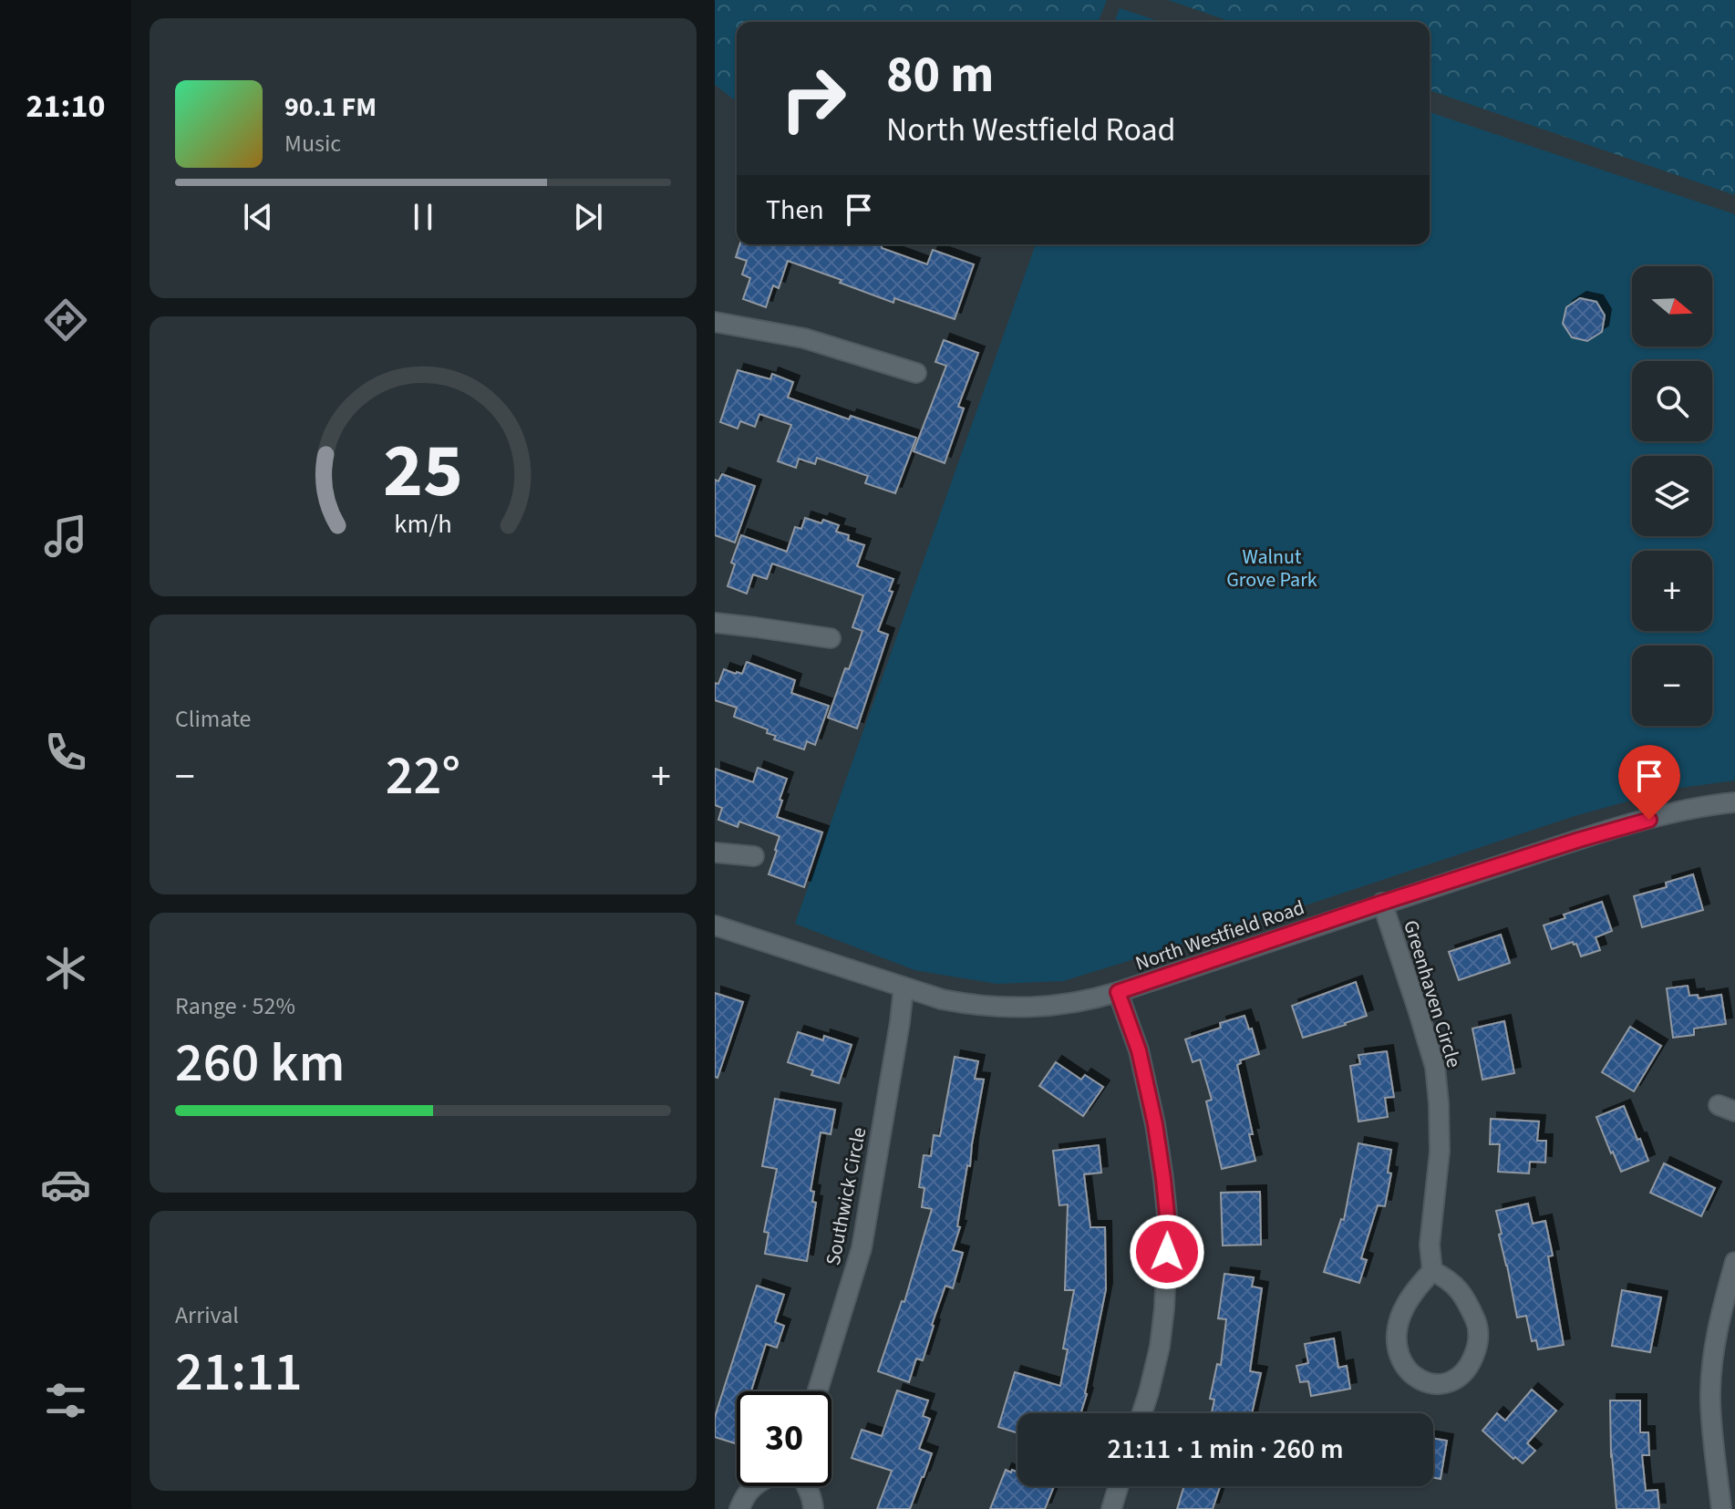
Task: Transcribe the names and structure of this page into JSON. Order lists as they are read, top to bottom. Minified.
{"streets":{"street":["North Westfield Road","Greenhaven Circle","Southwick Circle"]},"crossings":[["North Westfield Road","Greenhaven Circle"],["North Westfield Road","Southwick Circle"]],"parks":["Walnut Grove Park"],"north":"right","page":{"tabs":"21:10","turn":["80 m","North Westfield Road"],"song":["90.1 FM","Music"],"then":"Then","map_buttons":["+","−"],"tile":["Climate",["Range · 52%","260 km"],["Arrival","21:11"]],"heat":["−","22°","+"],"limit":"30","trip":"21:11 · 1 min · 260 m","gauge":["25","km/h"]}}
